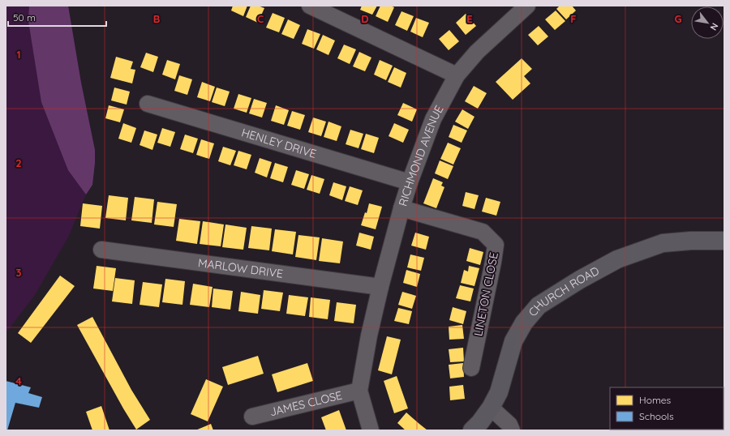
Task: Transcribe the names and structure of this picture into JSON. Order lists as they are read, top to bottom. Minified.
{"streets":{"street":["HENLEY DRIVE","RICHMOND AVENUE","MARLOW DRIVE","CHURCH ROAD","LINETON CLOSE","JAMES CLOSE"]},"crossings":[["HENLEY DRIVE","RICHMOND AVENUE"],["RICHMOND AVENUE","MARLOW DRIVE"],["RICHMOND AVENUE","LINETON CLOSE"],["RICHMOND AVENUE","JAMES CLOSE"]],"legend":["Homes","Schools"],"scale_bar":"50 m","north":"bottom right","grid":{"columns":["B","C","D","E","F","G"],"rows":["1","2","3","4"]}}
